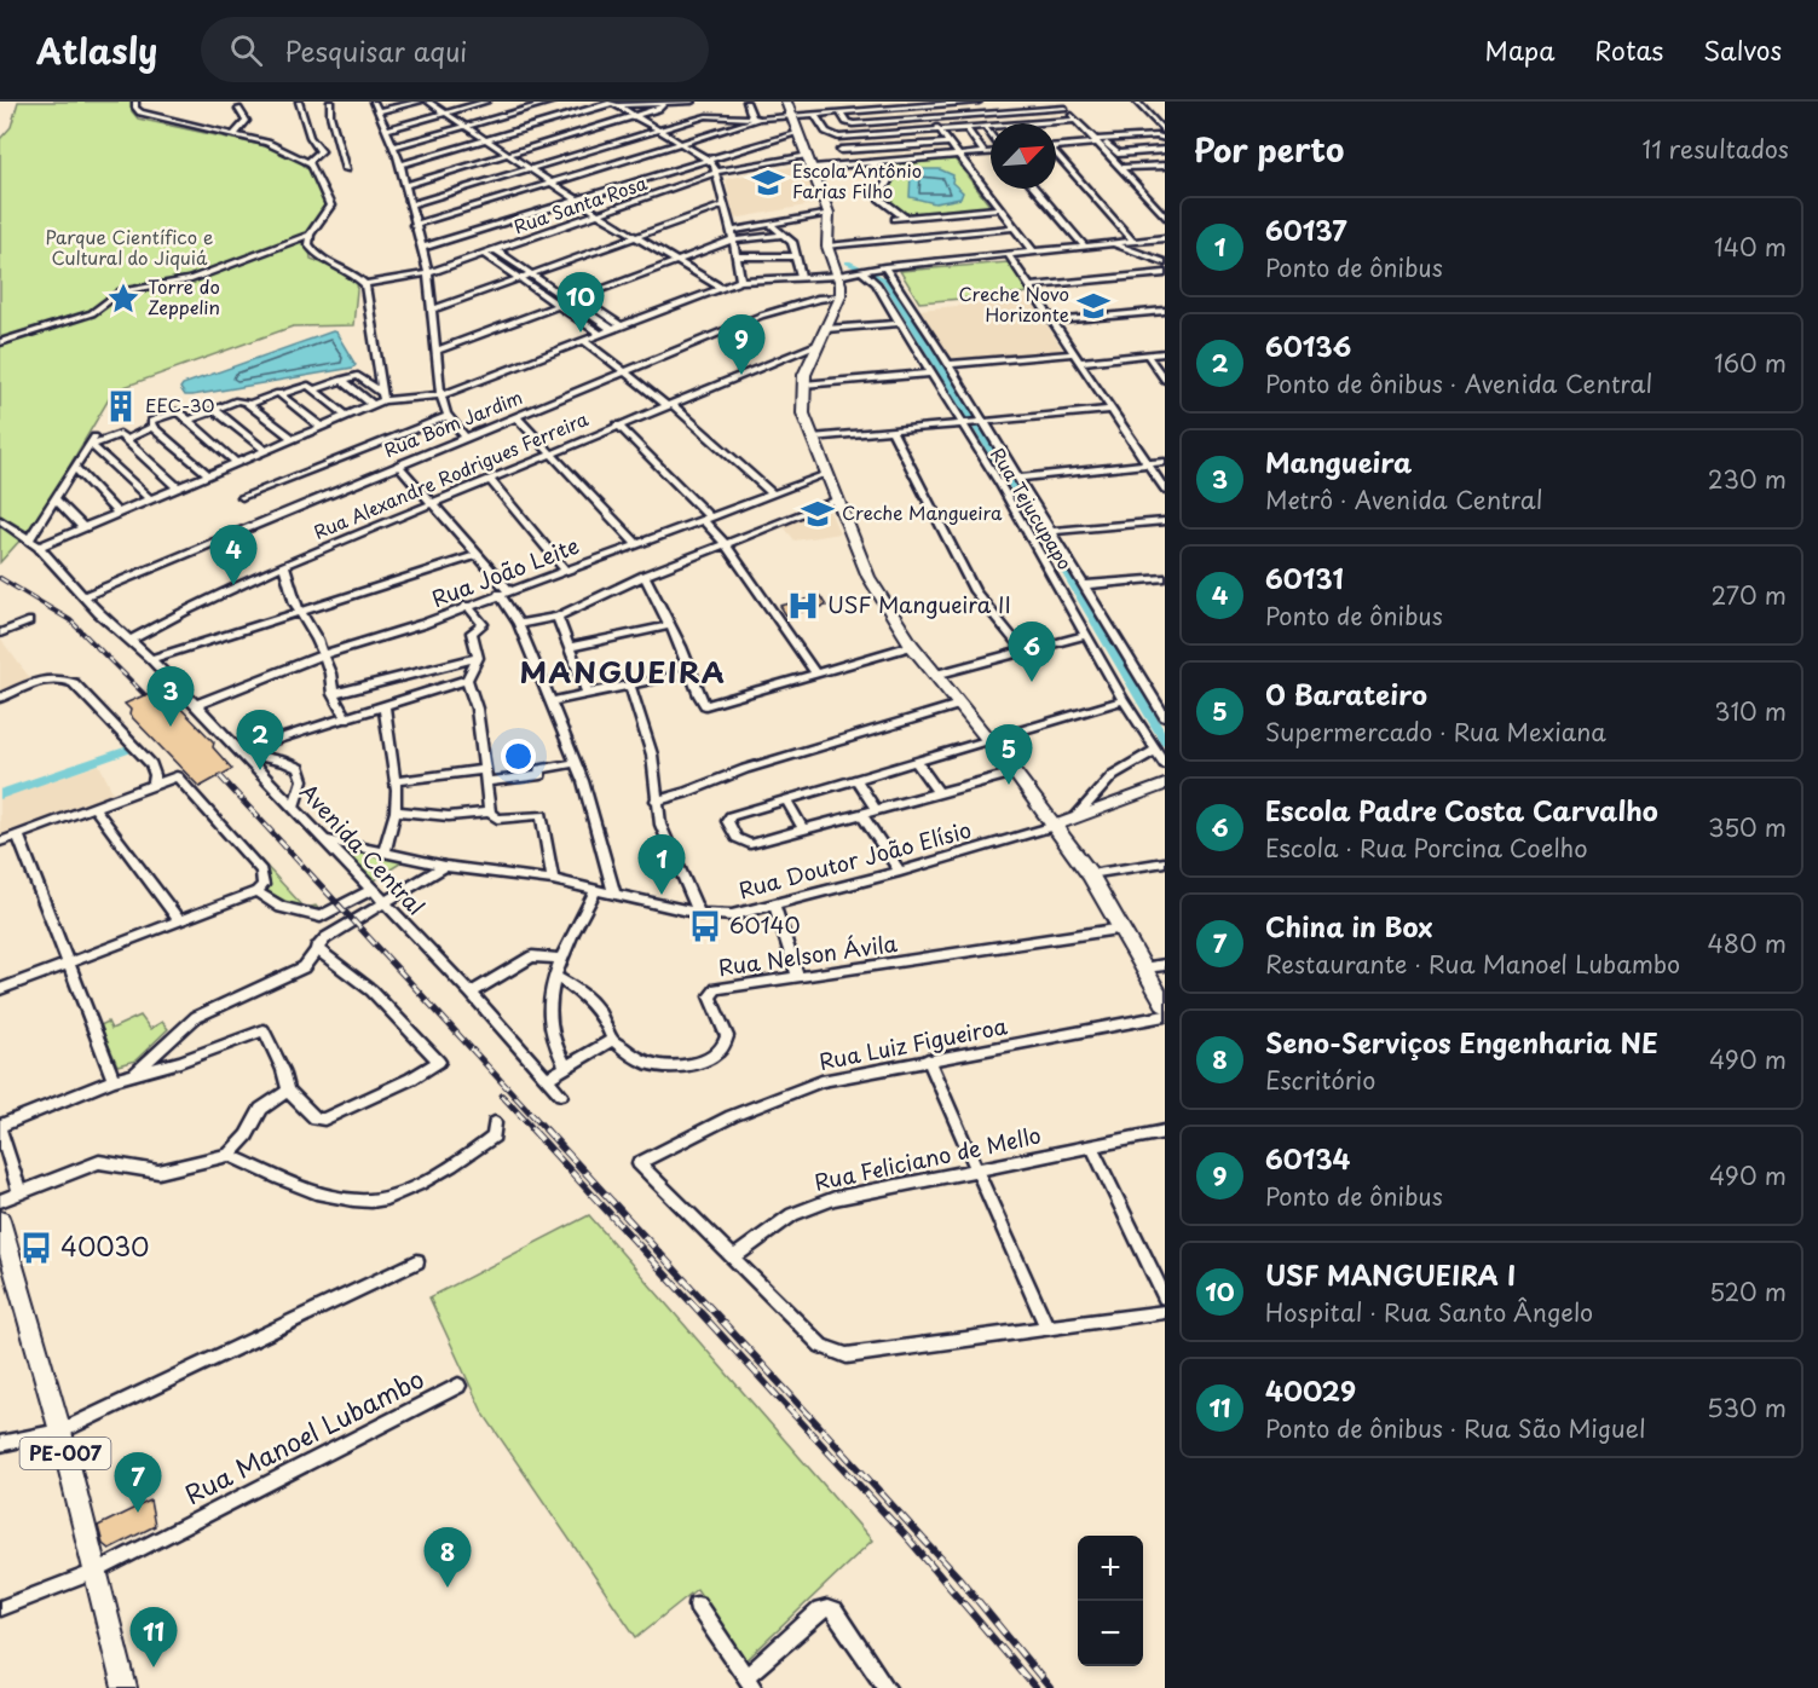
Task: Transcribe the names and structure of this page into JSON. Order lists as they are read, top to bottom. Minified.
{"streets":{"main road":["PE-007"],"street":["Rua Santa Rosa","Rua Bom Jardim","Rua Alexandre Rodrigues Ferreira","Rua Tejucupapo","Rua João Leite","Avenida Central","Rua Doutor João Elísio","Rua Nelson Ávila","Rua Luiz Figueiroa","Rua Feliciano de Mello","Rua Manoel Lubambo"]},"crossings":[["Rua Bom Jardim","Avenida Central"],["Rua Alexandre Rodrigues Ferreira","Avenida Central"],["Rua João Leite","Avenida Central"],["Avenida Central","Rua Doutor João Elísio"],["Rua Luiz Figueiroa","Rua Feliciano de Mello"],["Rua Manoel Lubambo","PE-007"]],"districts":["MANGUEIRA"],"parks":["Parque Científico e Cultural do Jiquiá"],"places":{"school or university":["Escola Antônio Farias Filho","Creche Novo Horizonte","Creche Mangueira"],"place":["Torre do Zeppelin"],"building":["EEC-30"],"hospital":["USF Mangueira II"],"bus stop":["60140","40030"]},"north":"top right","page":{"header":"Atlasly","search":"Pesquisar aqui","nav":["Mapa","Rotas","Salvos"],"heading":["Por perto","11 resultados"],"list":[{"mark":"1","name":"60137","note":"Ponto de ônibus","value":"140 m"},{"mark":"2","name":"60136","note":"Ponto de ônibus · Avenida Central","value":"160 m"},{"mark":"3","name":"Mangueira","note":"Metrô · Avenida Central","value":"230 m"},{"mark":"4","name":"60131","note":"Ponto de ônibus","value":"270 m"},{"mark":"5","name":"O Barateiro","note":"Supermercado · Rua Mexiana","value":"310 m"},{"mark":"6","name":"Escola Padre Costa Carvalho","note":"Escola · Rua Porcina Coelho","value":"350 m"},{"mark":"7","name":"China in Box","note":"Restaurante · Rua Manoel Lubambo","value":"480 m"},{"mark":"8","name":"Seno-Serviços Engenharia NE","note":"Escritório","value":"490 m"},{"mark":"9","name":"60134","note":"Ponto de ônibus","value":"490 m"},{"mark":"10","name":"USF MANGUEIRA I","note":"Hospital · Rua Santo Ângelo","value":"520 m"},{"mark":"11","name":"40029","note":"Ponto de ônibus · Rua São Miguel","value":"530 m"}],"pins":["10","9","4","6","3","2","5","1","7","8","11"],"map_buttons":["+","−"]}}
